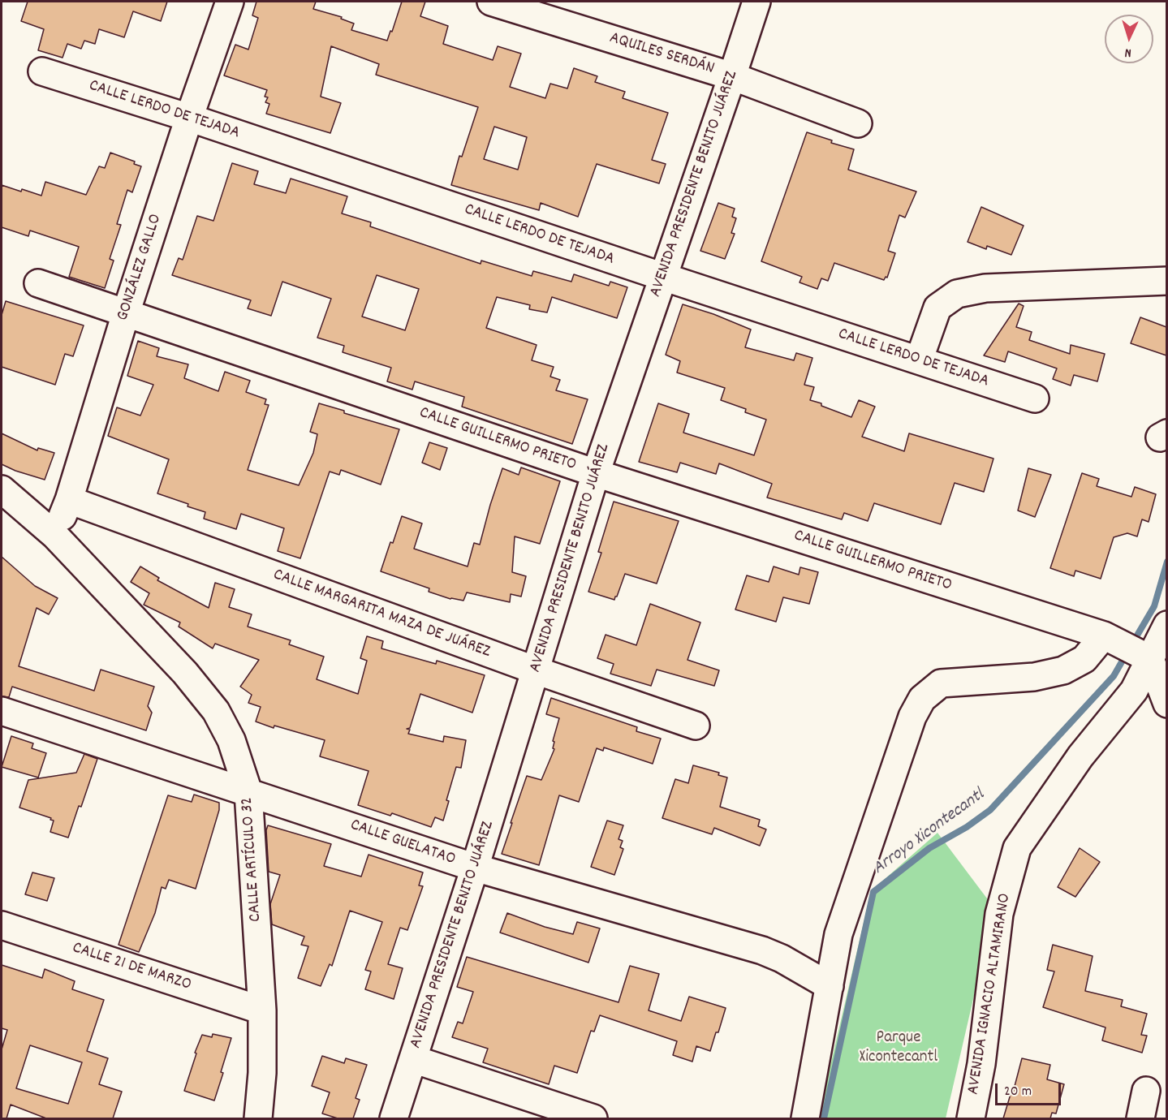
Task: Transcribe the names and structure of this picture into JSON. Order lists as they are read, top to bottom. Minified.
{"streets":{"street":["AQUILES SERDÁN","CALLE LERDO DE TEJADA","AVENIDA PRESIDENTE BENITO JUÁREZ","GONZÁLEZ GALLO","CALLE GUILLERMO PRIETO","CALLE MARGARITA MAZA DE JUÁREZ","CALLE GUELATAO","CALLE ARTÍCULO 32","CALLE 21 DE MARZO","AVENIDA IGNACIO ALTAMIRANO"]},"crossings":[["AQUILES SERDÁN","AVENIDA PRESIDENTE BENITO JUÁREZ"],["CALLE LERDO DE TEJADA","AVENIDA PRESIDENTE BENITO JUÁREZ"],["CALLE LERDO DE TEJADA","GONZÁLEZ GALLO"],["AVENIDA PRESIDENTE BENITO JUÁREZ","CALLE GUILLERMO PRIETO"],["AVENIDA PRESIDENTE BENITO JUÁREZ","CALLE MARGARITA MAZA DE JUÁREZ"],["AVENIDA PRESIDENTE BENITO JUÁREZ","CALLE GUELATAO"],["GONZÁLEZ GALLO","CALLE GUILLERMO PRIETO"],["GONZÁLEZ GALLO","CALLE MARGARITA MAZA DE JUÁREZ"],["GONZÁLEZ GALLO","CALLE ARTÍCULO 32"],["CALLE GUILLERMO PRIETO","AVENIDA IGNACIO ALTAMIRANO"],["CALLE GUELATAO","CALLE ARTÍCULO 32"],["CALLE ARTÍCULO 32","CALLE 21 DE MARZO"]],"water":["Arroyo Xicontecantl"],"parks":["Parque Xicontecantl"],"scale_bar":"20 m","north":"bottom"}
